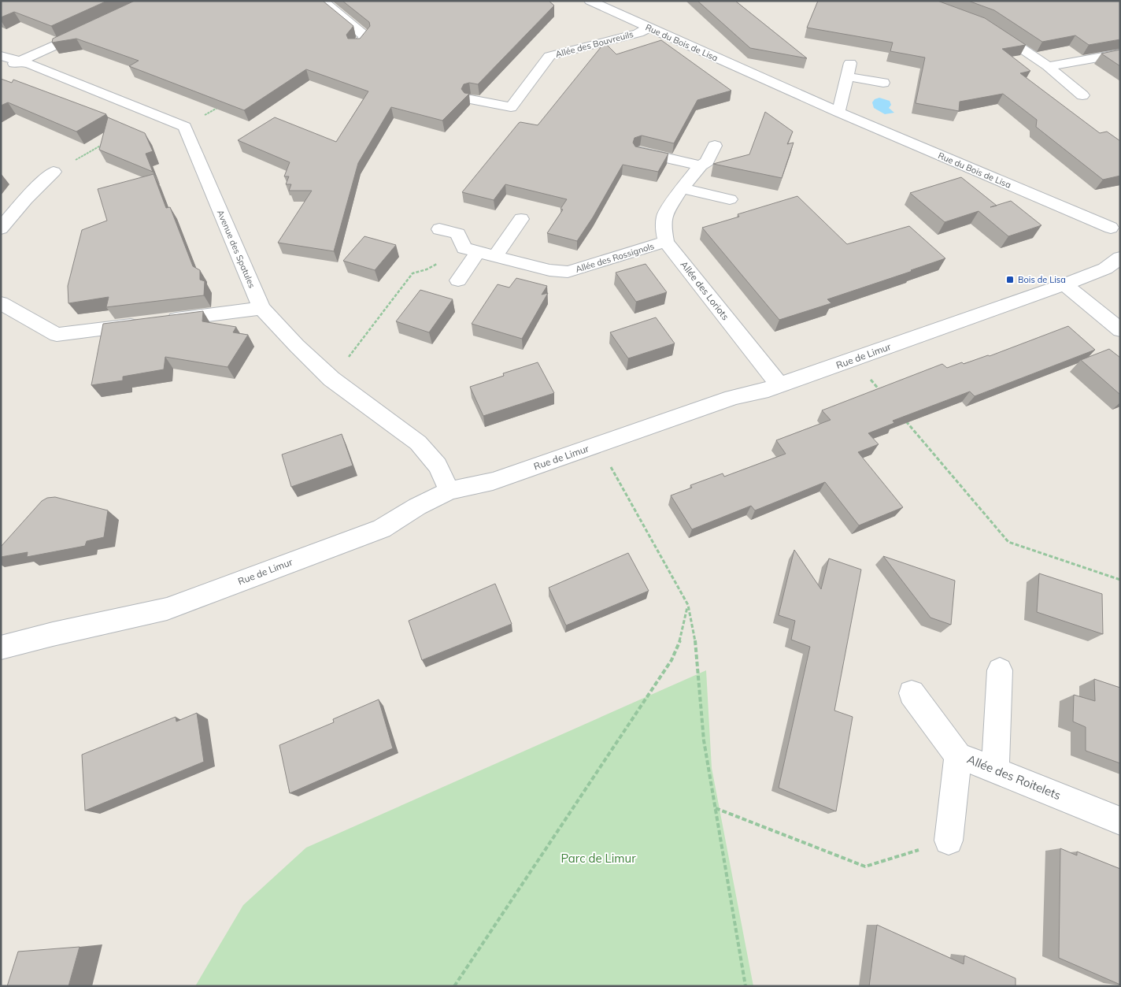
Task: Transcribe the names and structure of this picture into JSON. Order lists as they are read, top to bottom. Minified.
{"streets":{"street":["Rue du Bois de Lisa","Allée des Bouvreuils","Avenue des Spatules","Allée des Rossignols","Allée des Loriots","Rue de Limur","Allée des Roitelets"]},"crossings":[["Rue du Bois de Lisa","Allée des Bouvreuils"],["Avenue des Spatules","Rue de Limur"],["Allée des Rossignols","Allée des Loriots"],["Allée des Loriots","Rue de Limur"]],"parks":["Parc de Limur"],"places":{"transit":["Bois de Lisa"]}}
